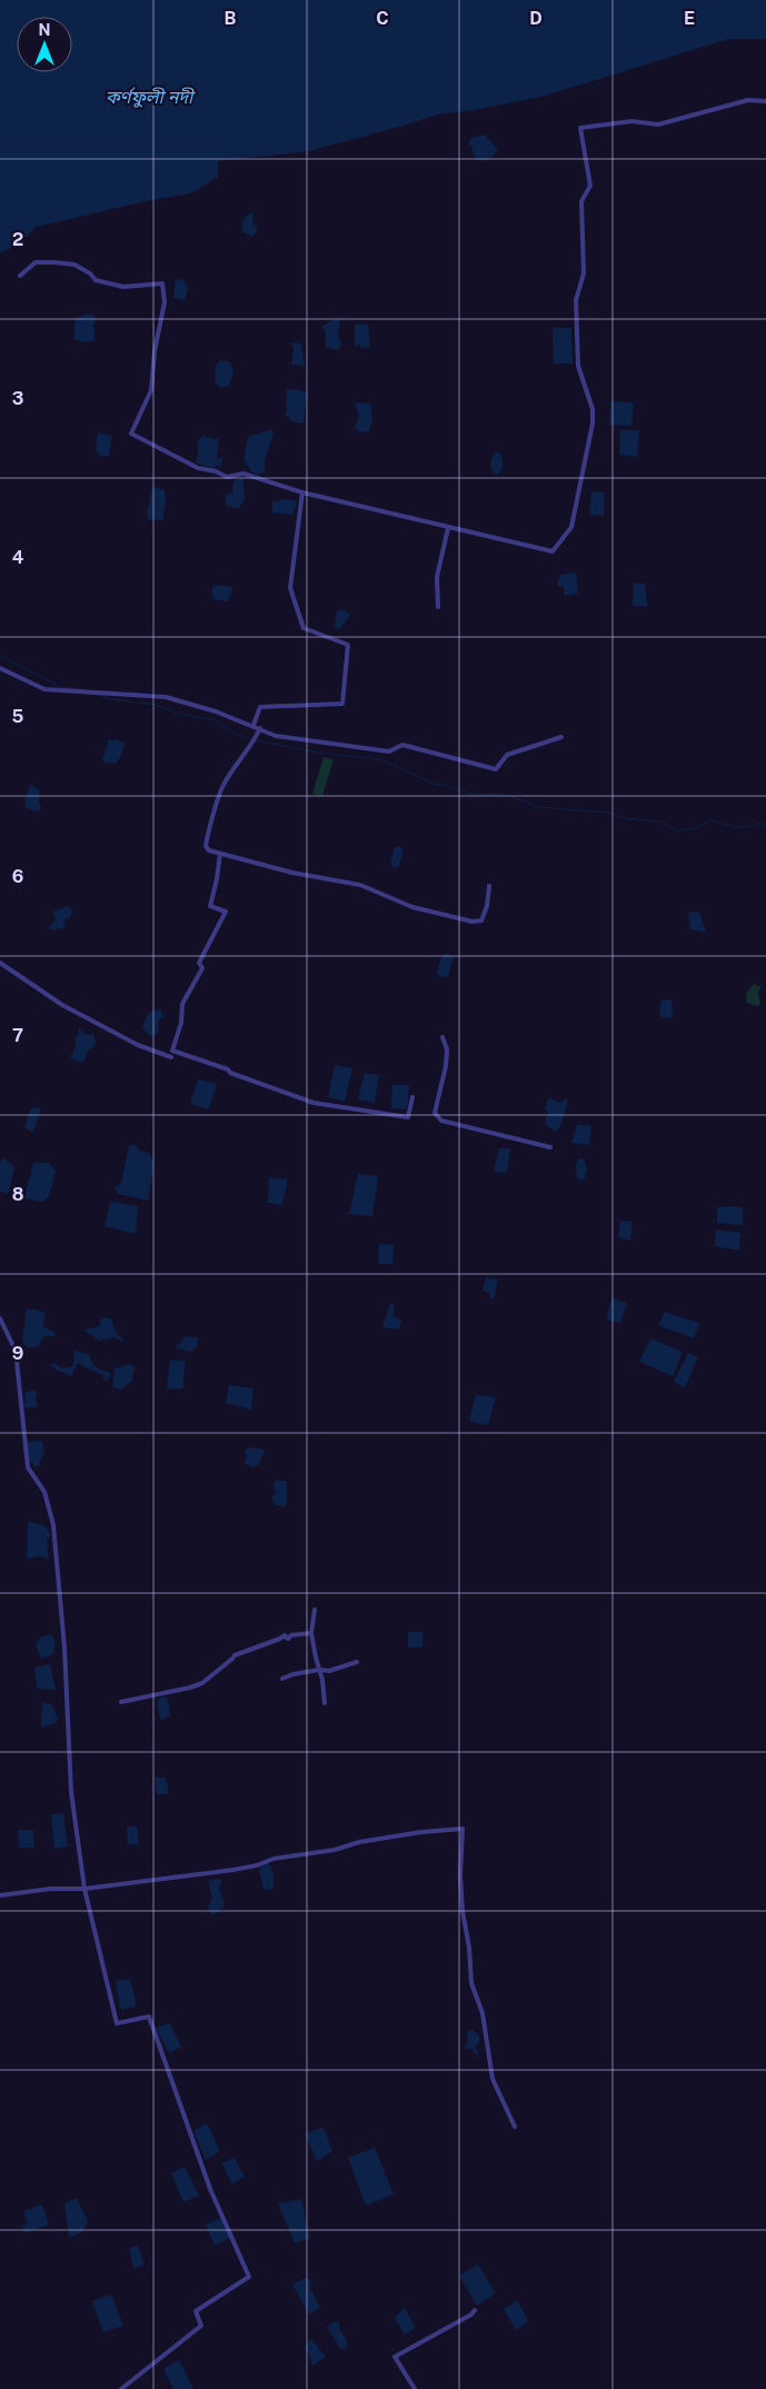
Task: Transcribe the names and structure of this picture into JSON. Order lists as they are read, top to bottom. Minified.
{"water":["কর্ণফুলী নদী"],"north":"top","grid":{"columns":["B","C","D","E"],"rows":["2","3","4","5","6","7","8","9"]}}
